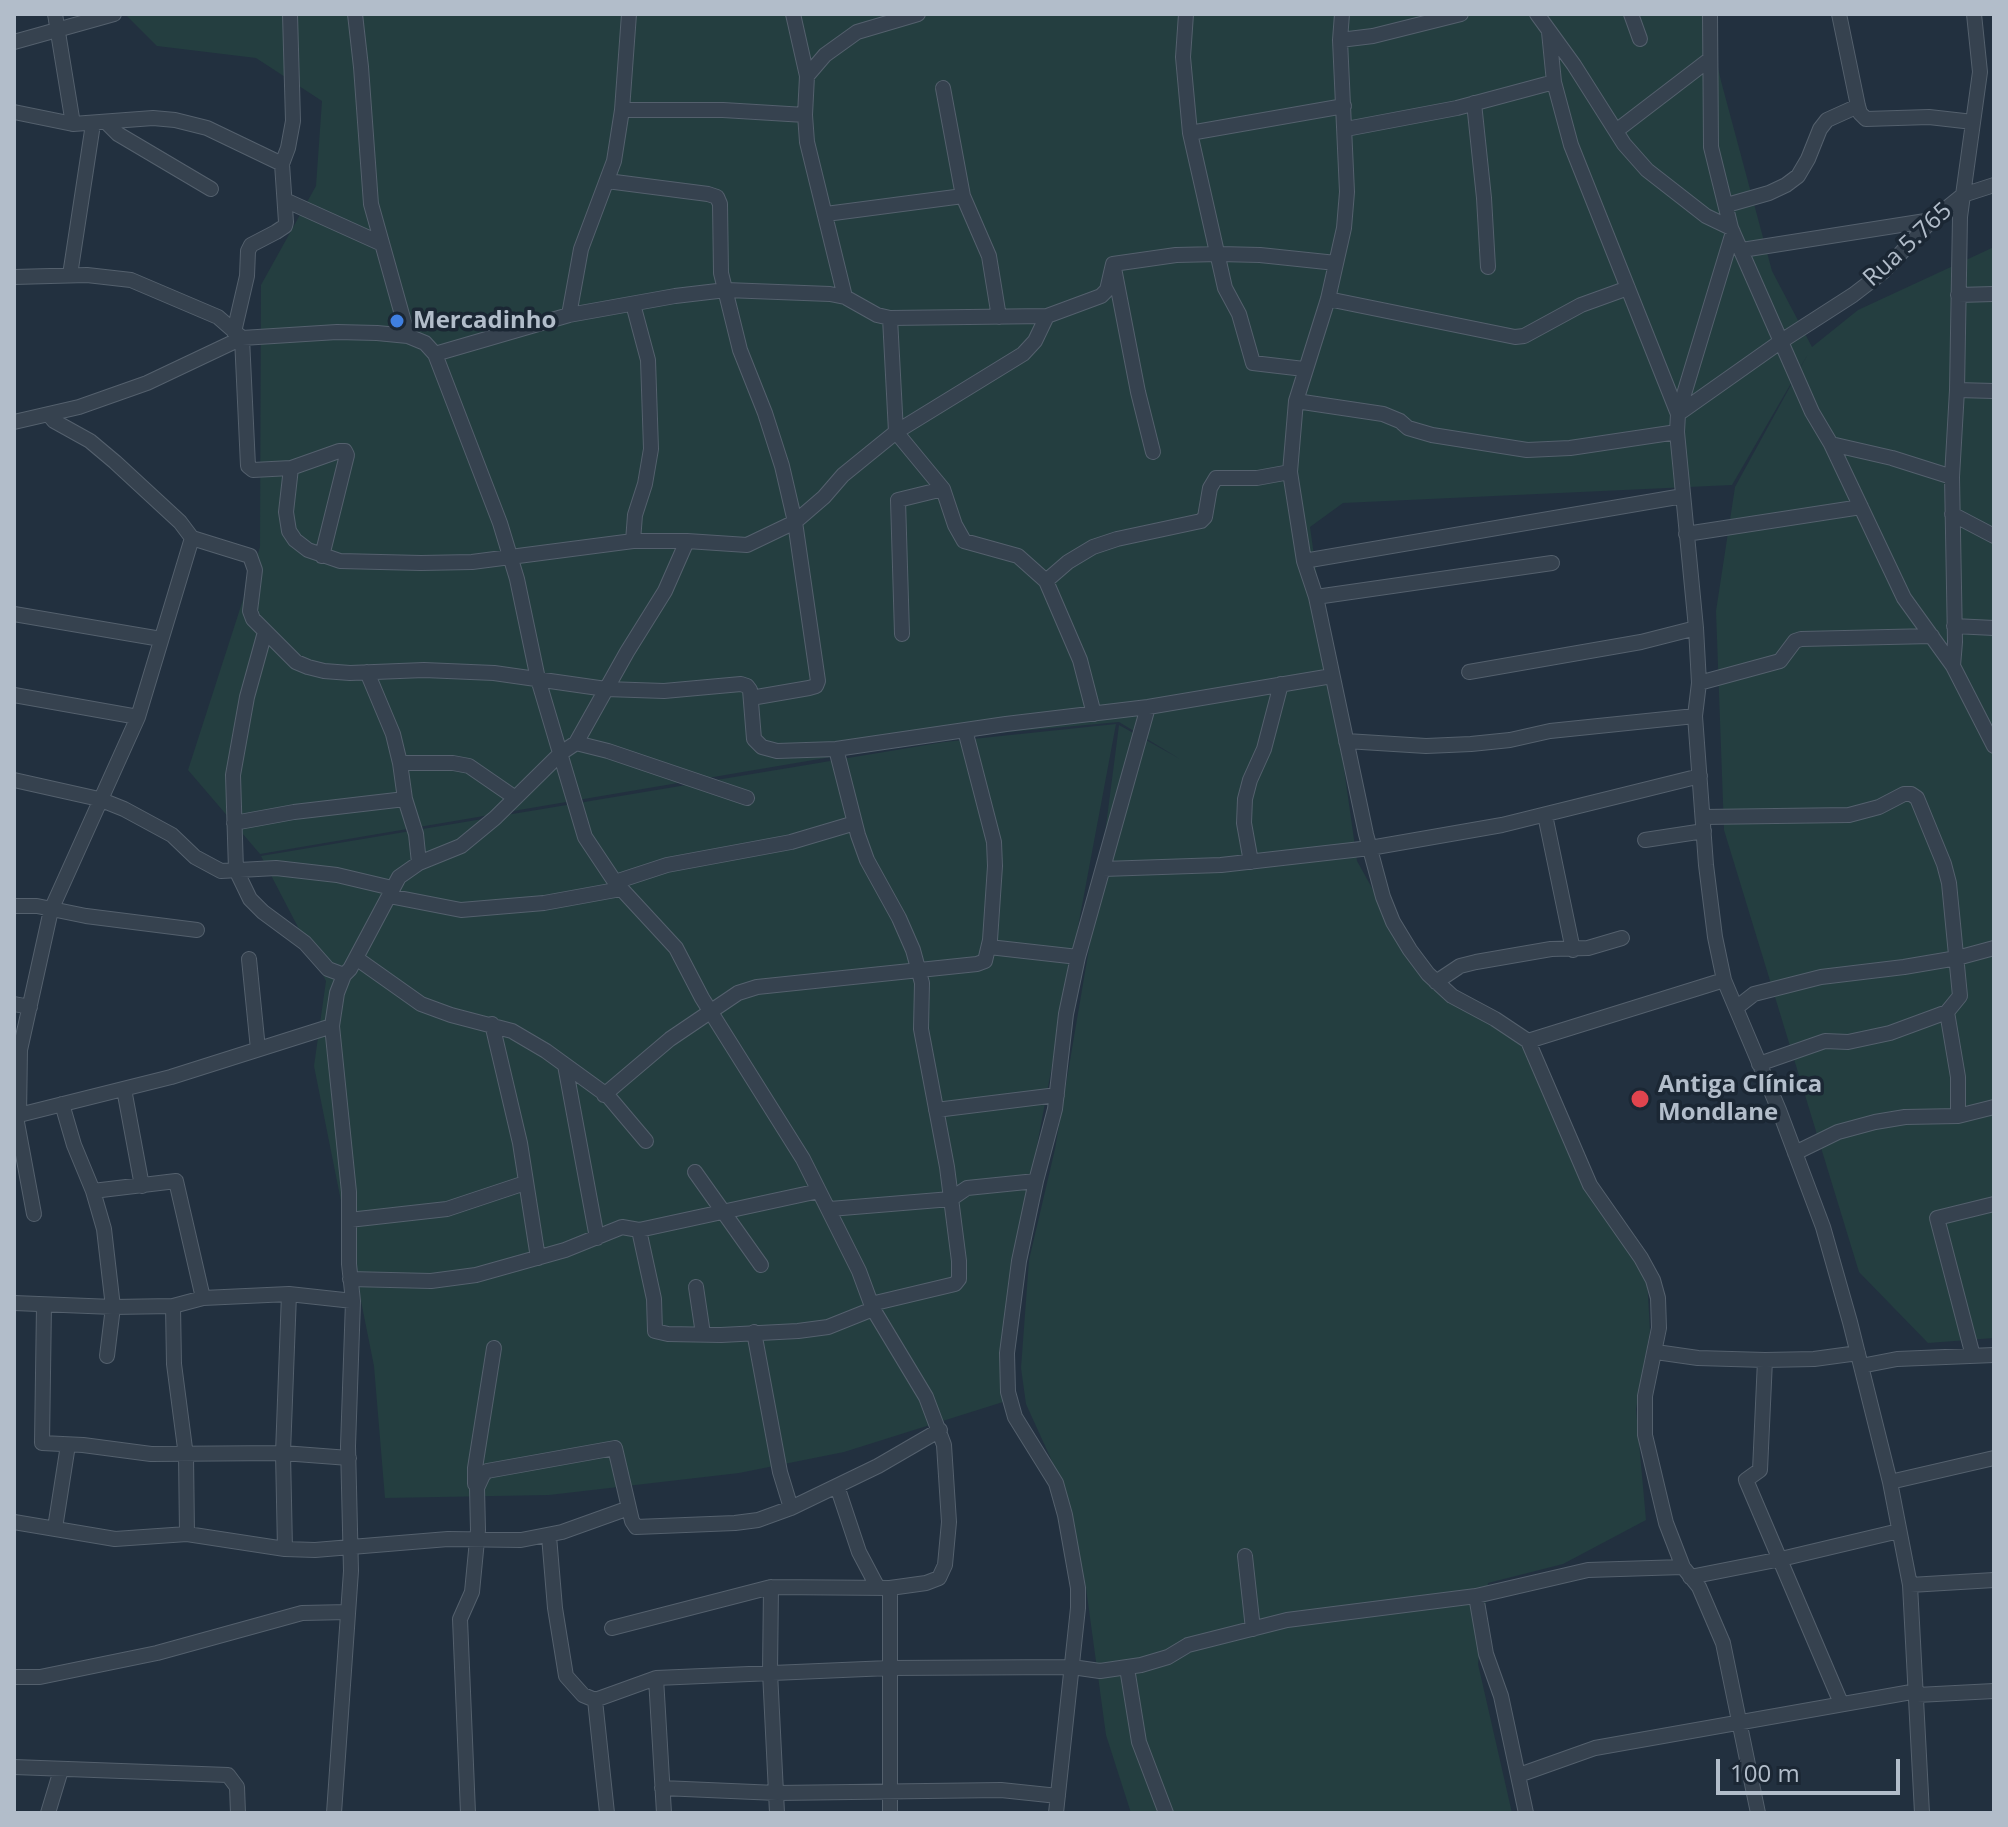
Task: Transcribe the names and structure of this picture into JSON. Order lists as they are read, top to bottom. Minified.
{"streets":{"street":["Rua 5.765"]},"places":["Mercadinho","Antiga Clínica Mondlane"],"scale_bar":"100 m"}
